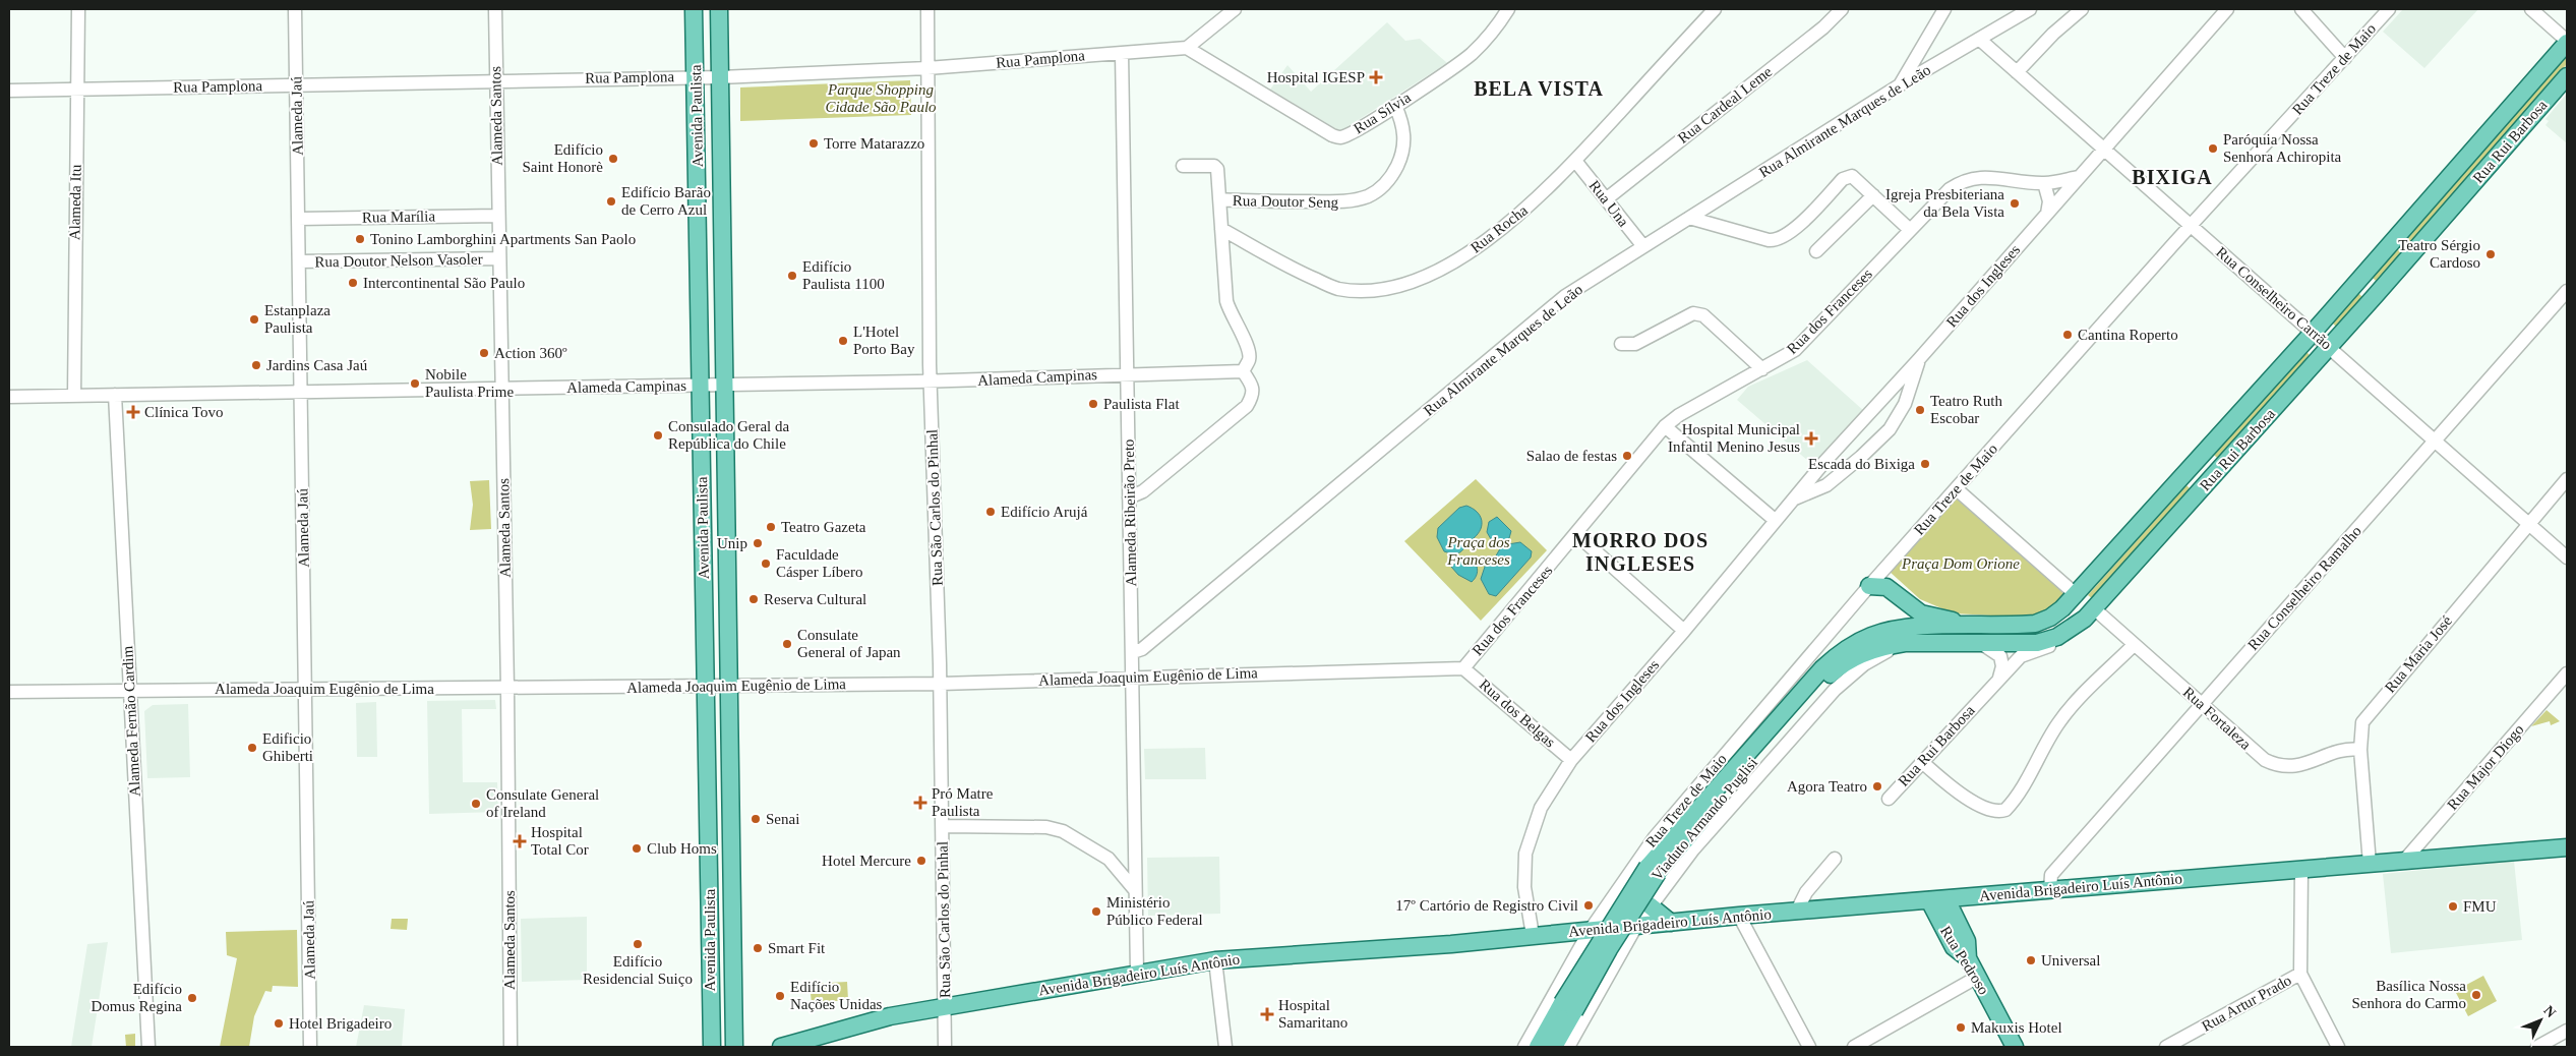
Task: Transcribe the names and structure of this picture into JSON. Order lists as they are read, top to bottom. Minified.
{"streets":{"main road":["Avenida Paulista","Rua Rui Barbosa","Viaduto Armando Puglisi","Avenida Brigadeiro Luís Antônio","Rua Pedroso"],"street":["Rua Pamplona","Rua Treze de Maio","Rua Cardeal Leme","Rua Sílvia","Alameda Jaú","Alameda Santos","Rua Almirante Marques de Leão","Rua Doutor Seng","Alameda Itu","Rua Una","Rua Marília","Rua Rocha","Rua Doutor Nelson Vasoler","Rua dos Ingleses","Rua Conselheiro Carrão","Rua dos Franceses","Alameda Campinas","Rua São Carlos do Pinhal","Alameda Ribeirão Preto","Rua Conselheiro Ramalho","Rua Maria José","Alameda Joaquim Eugênio de Lima","Rua dos Belgas","Rua Fortaleza","Alameda Fernão Cardim","Rua Major Diogo","Rua Artur Prado"]},"crossings":[["Rua Pamplona","Rua Sílvia"],["Rua Pamplona","Alameda Jaú"],["Rua Pamplona","Alameda Santos"],["Rua Pamplona","Avenida Paulista"],["Rua Pamplona","Alameda Itu"],["Rua Pamplona","Rua São Carlos do Pinhal"],["Rua Pamplona","Alameda Ribeirão Preto"],["Rua Treze de Maio","Rua Conselheiro Carrão"],["Rua Treze de Maio","Avenida Brigadeiro Luís Antônio"],["Rua Cardeal Leme","Rua Una"],["Rua Sílvia","Rua Doutor Seng"],["Alameda Jaú","Rua Marília"],["Alameda Jaú","Rua Doutor Nelson Vasoler"],["Alameda Jaú","Alameda Campinas"],["Alameda Jaú","Alameda Joaquim Eugênio de Lima"],["Alameda Santos","Rua Marília"],["Alameda Santos","Rua Doutor Nelson Vasoler"],["Alameda Santos","Alameda Campinas"],["Alameda Santos","Alameda Joaquim Eugênio de Lima"],["Avenida Paulista","Alameda Campinas"],["Avenida Paulista","Alameda Joaquim Eugênio de Lima"],["Rua Almirante Marques de Leão","Rua Una"],["Rua Almirante Marques de Leão","Rua Conselheiro Carrão"],["Rua Almirante Marques de Leão","Alameda Ribeirão Preto"],["Rua Rui Barbosa","Rua Conselheiro Carrão"],["Rua Rui Barbosa","Rua Fortaleza"],["Rua Doutor Seng","Rua Rocha"],["Rua Doutor Seng","Alameda Campinas"],["Alameda Itu","Alameda Campinas"],["Rua Una","Rua Rocha"],["Rua dos Ingleses","Rua Conselheiro Carrão"],["Rua dos Ingleses","Rua dos Franceses"],["Rua dos Ingleses","Rua dos Belgas"],["Rua dos Ingleses","Avenida Brigadeiro Luís Antônio"],["Rua Conselheiro Carrão","Rua Conselheiro Ramalho"],["Rua Conselheiro Carrão","Rua Maria José"],["Rua dos Franceses","Alameda Joaquim Eugênio de Lima"],["Rua dos Franceses","Rua dos Belgas"],["Alameda Campinas","Rua São Carlos do Pinhal"],["Alameda Campinas","Alameda Ribeirão Preto"],["Alameda Campinas","Alameda Fernão Cardim"],["Rua São Carlos do Pinhal","Alameda Joaquim Eugênio de Lima"],["Rua São Carlos do Pinhal","Avenida Brigadeiro Luís Antônio"],["Alameda Ribeirão Preto","Alameda Joaquim Eugênio de Lima"],["Alameda Ribeirão Preto","Avenida Brigadeiro Luís Antônio"],["Rua Conselheiro Ramalho","Rua Fortaleza"],["Rua Conselheiro Ramalho","Avenida Brigadeiro Luís Antônio"],["Rua Maria José","Rua Fortaleza"],["Rua Maria José","Avenida Brigadeiro Luís Antônio"],["Alameda Joaquim Eugênio de Lima","Rua dos Belgas"],["Alameda Joaquim Eugênio de Lima","Alameda Fernão Cardim"],["Rua Major Diogo","Avenida Brigadeiro Luís Antônio"],["Avenida Brigadeiro Luís Antônio","Rua Pedroso"]],"districts":["BELA VISTA","BIXIGA","MORRO DOS INGLESES"],"parks":["Parque Shopping Cidade São Paulo","Praça dos Franceses","Praça Dom Orione"],"places":{"health":["Hospital IGESP","Clínica Tovo","Hospital Municipal Infantil Menino Jesus","Pró Matre Paulista","Hospital Total Cor","Hospital Samaritano"],"other":["Torre Matarazzo","Paróquia Nossa Senhora Achiropita","Edifício Saint Honorè","Edifício Barão de Cerro Azul","Igreja Presbiteriana da Bela Vista","Tonino Lamborghini Apartments San Paolo","Teatro Sérgio Cardoso","Edifício Paulista 1100","Intercontinental São Paulo","Estanplaza Paulista","Cantina Roperto","L'Hotel Porto Bay","Action 360º","Jardins Casa Jaú","Nobile Paulista Prime","Paulista Flat","Teatro Ruth Escobar","Consulado Geral da República do Chile","Salao de festas","Escada do Bixiga","Edifício Arujá","Teatro Gazeta","Unip","Faculdade Cásper Líbero","Reserva Cultural","Consulate General of Japan","Edificio Ghiberti","Agora Teatro","Consulate General of Ireland","Senai","Club Homs","Hotel Mercure","17º Cartório de Registro Civil","FMU","Ministério Público Federal","Edifício Residencial Suiço","Smart Fit","Universal","Basílica Nossa Senhora do Carmo","Edifício Nações Unidas","Edifício Domus Regina","Hotel Brigadeiro","Makuxis Hotel"]},"north":"top right"}
